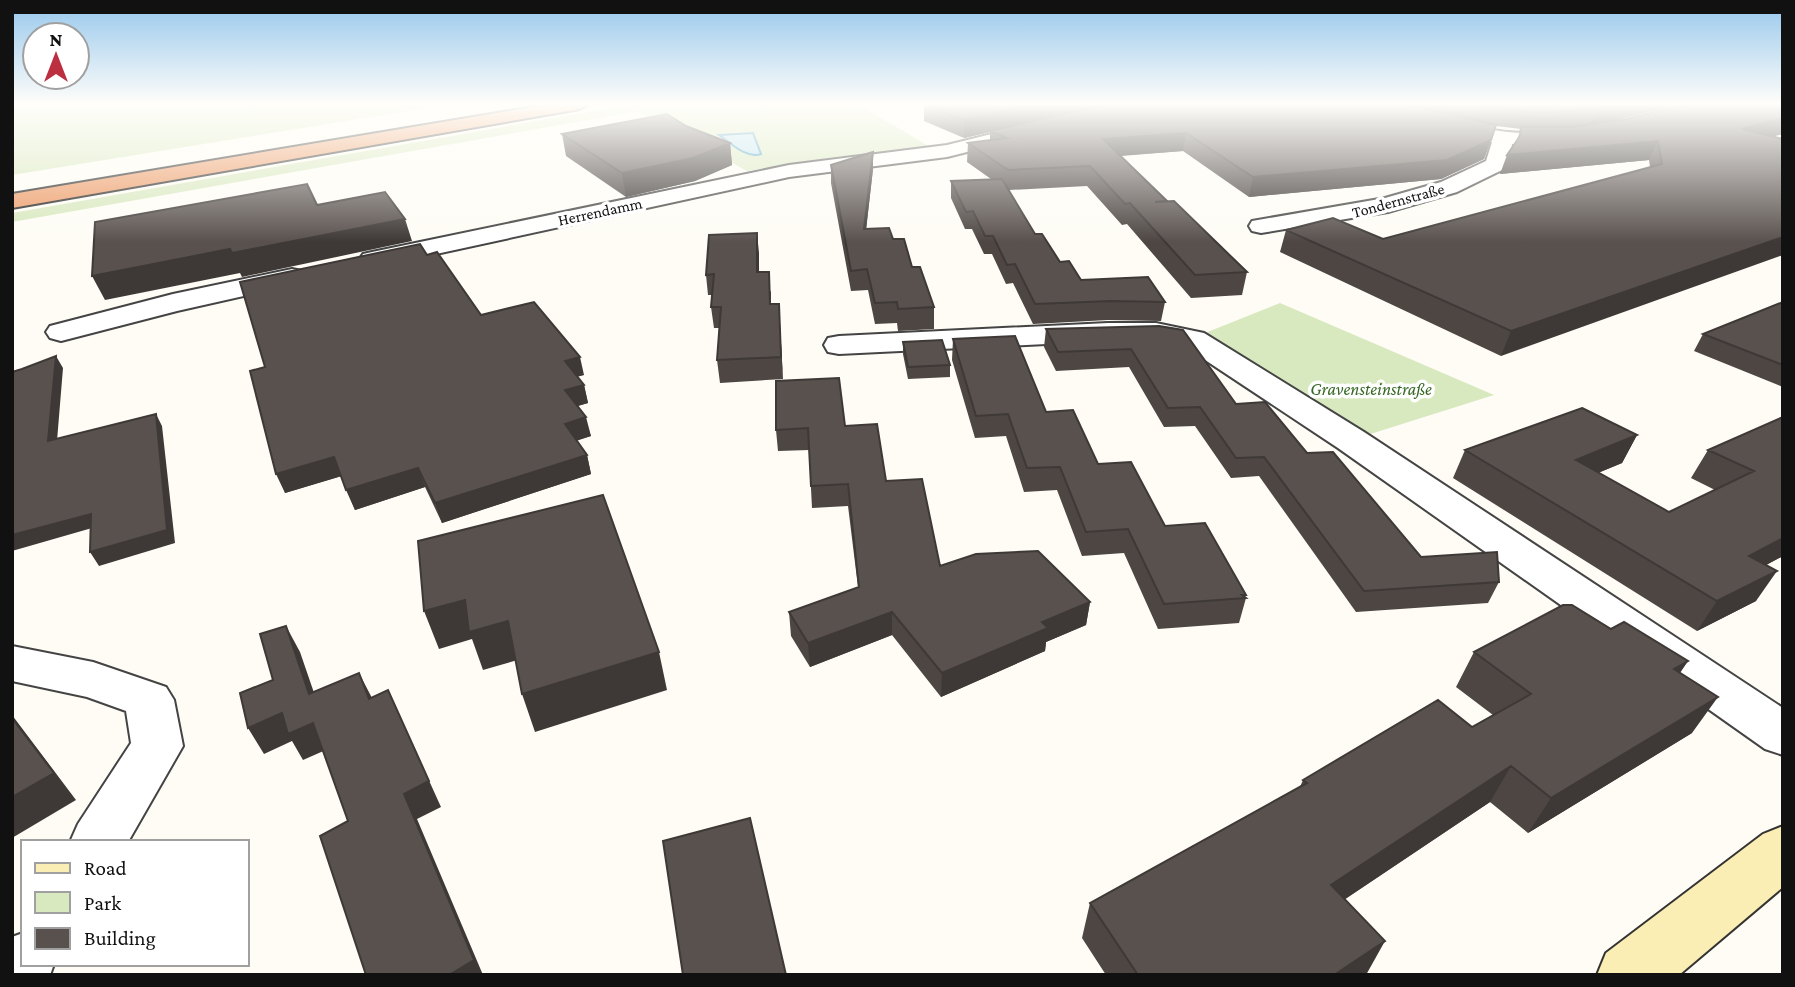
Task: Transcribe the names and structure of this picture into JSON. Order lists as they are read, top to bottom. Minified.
{"streets":{"street":["Tondernstraße","Herrendamm"]},"parks":["Gravensteinstraße"],"legend":["Road","Park","Building"],"north":"top"}
